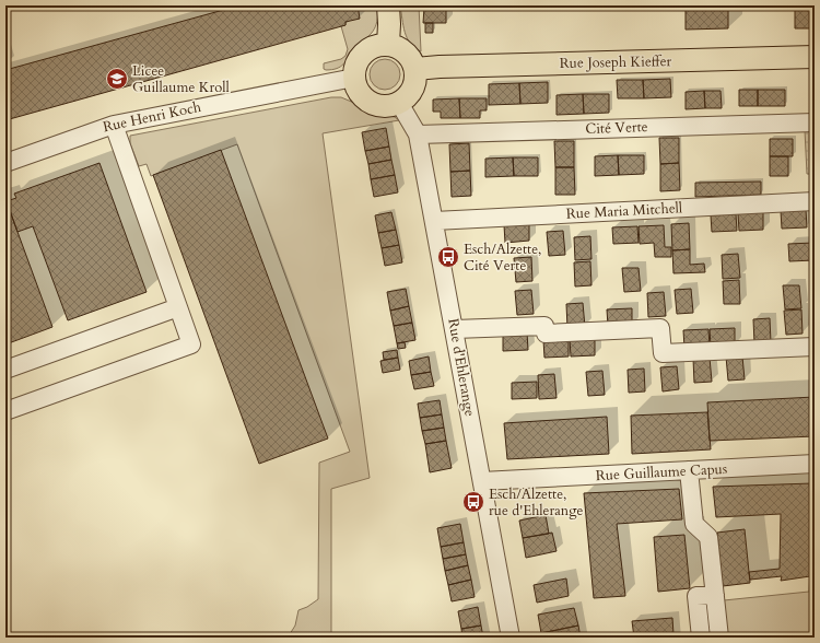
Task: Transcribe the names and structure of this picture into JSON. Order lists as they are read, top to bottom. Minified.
{"streets":{"main road":["Rue Joseph Kieffer"],"street":["Rue Henri Koch","Cité Verte","Rue Maria Mitchell","Rue d'Ehlerange","Rue Guillaume Capus"]},"crossings":[["Rue Joseph Kieffer","Rue Henri Koch"],["Rue Joseph Kieffer","Rue d'Ehlerange"],["Rue Henri Koch","Rue d'Ehlerange"],["Cité Verte","Rue d'Ehlerange"],["Rue Maria Mitchell","Rue d'Ehlerange"],["Rue d'Ehlerange","Rue Guillaume Capus"]],"places":{"school or university":["Licee Guillaume Kroll"],"bus stop":["Esch/Alzette, Cité Verte","Esch/Alzette, rue d'Ehlerange"]}}
